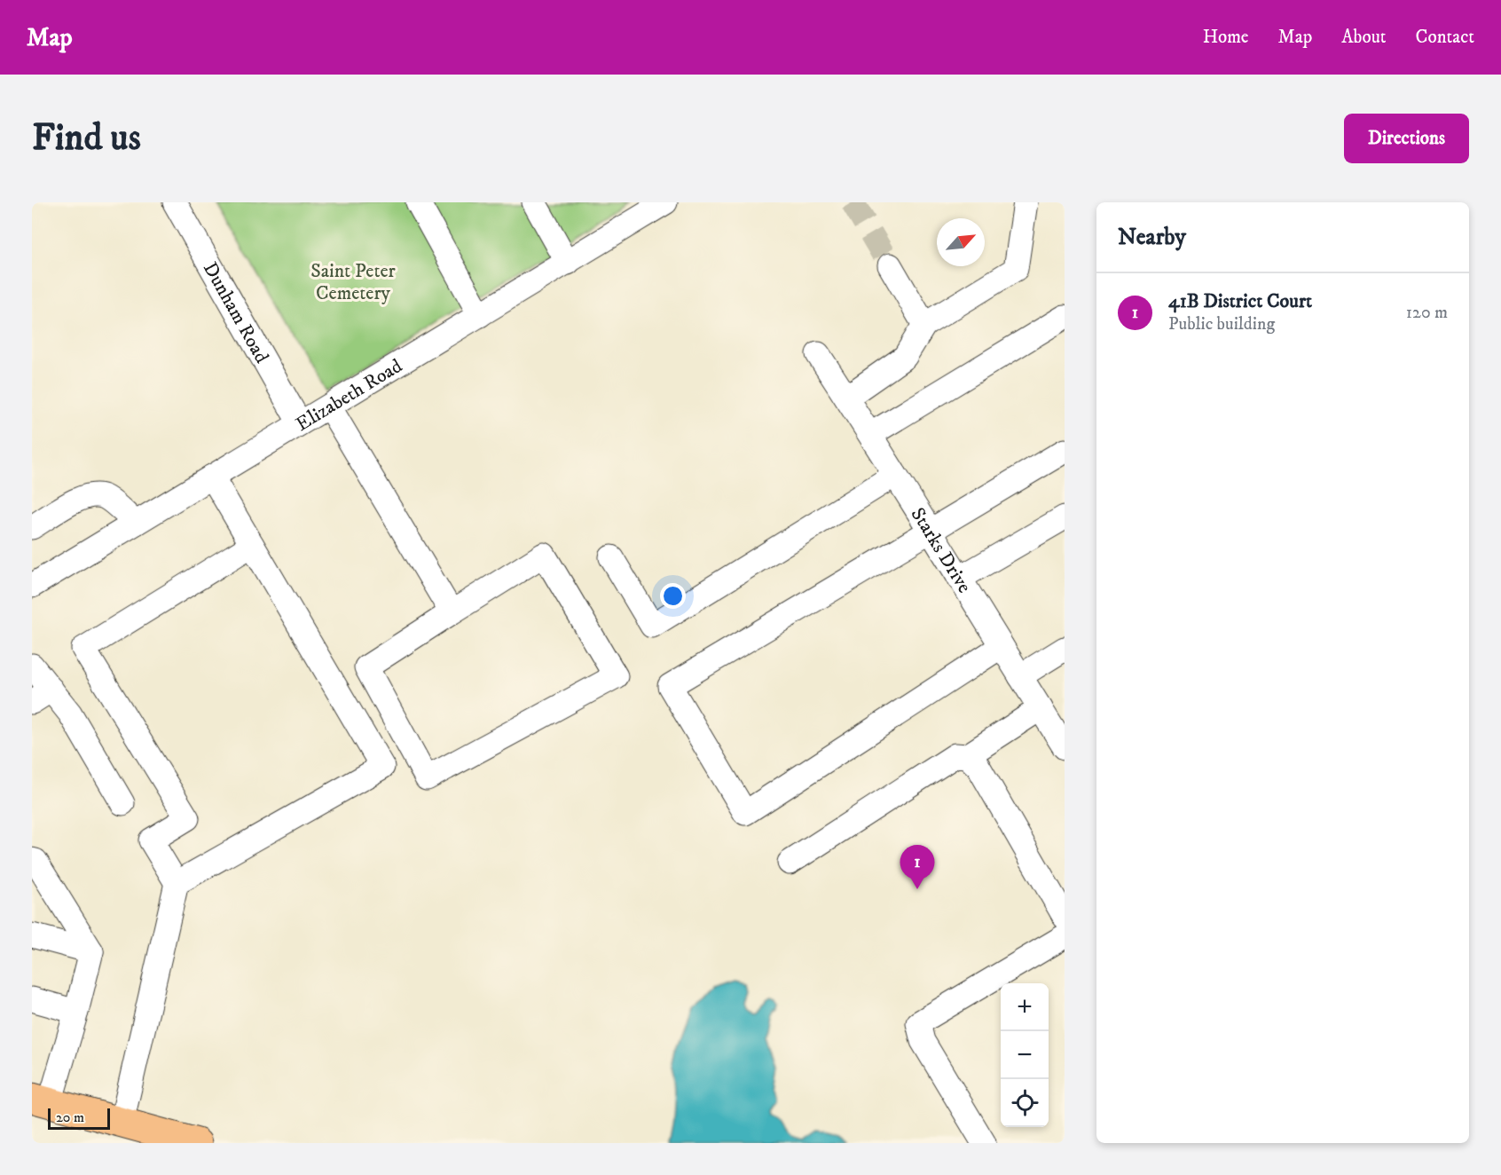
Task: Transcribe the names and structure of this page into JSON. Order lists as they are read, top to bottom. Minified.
{"streets":{"street":["Dunham Road","Elizabeth Road","Starks Drive"]},"crossings":[["Dunham Road","Elizabeth Road"]],"parks":["Saint Peter Cemetery"],"scale_bar":"20 m","north":"top right","page":{"header":"Map","nav":["Home","Map","About","Contact"],"buttons":"Directions","title":"Find us","heading":"Nearby","list":[{"mark":"1","name":"41B District Court","note":"Public building","value":"120 m"}],"pins":"1","map_buttons":["+","−"],"scale":"20 m"}}
